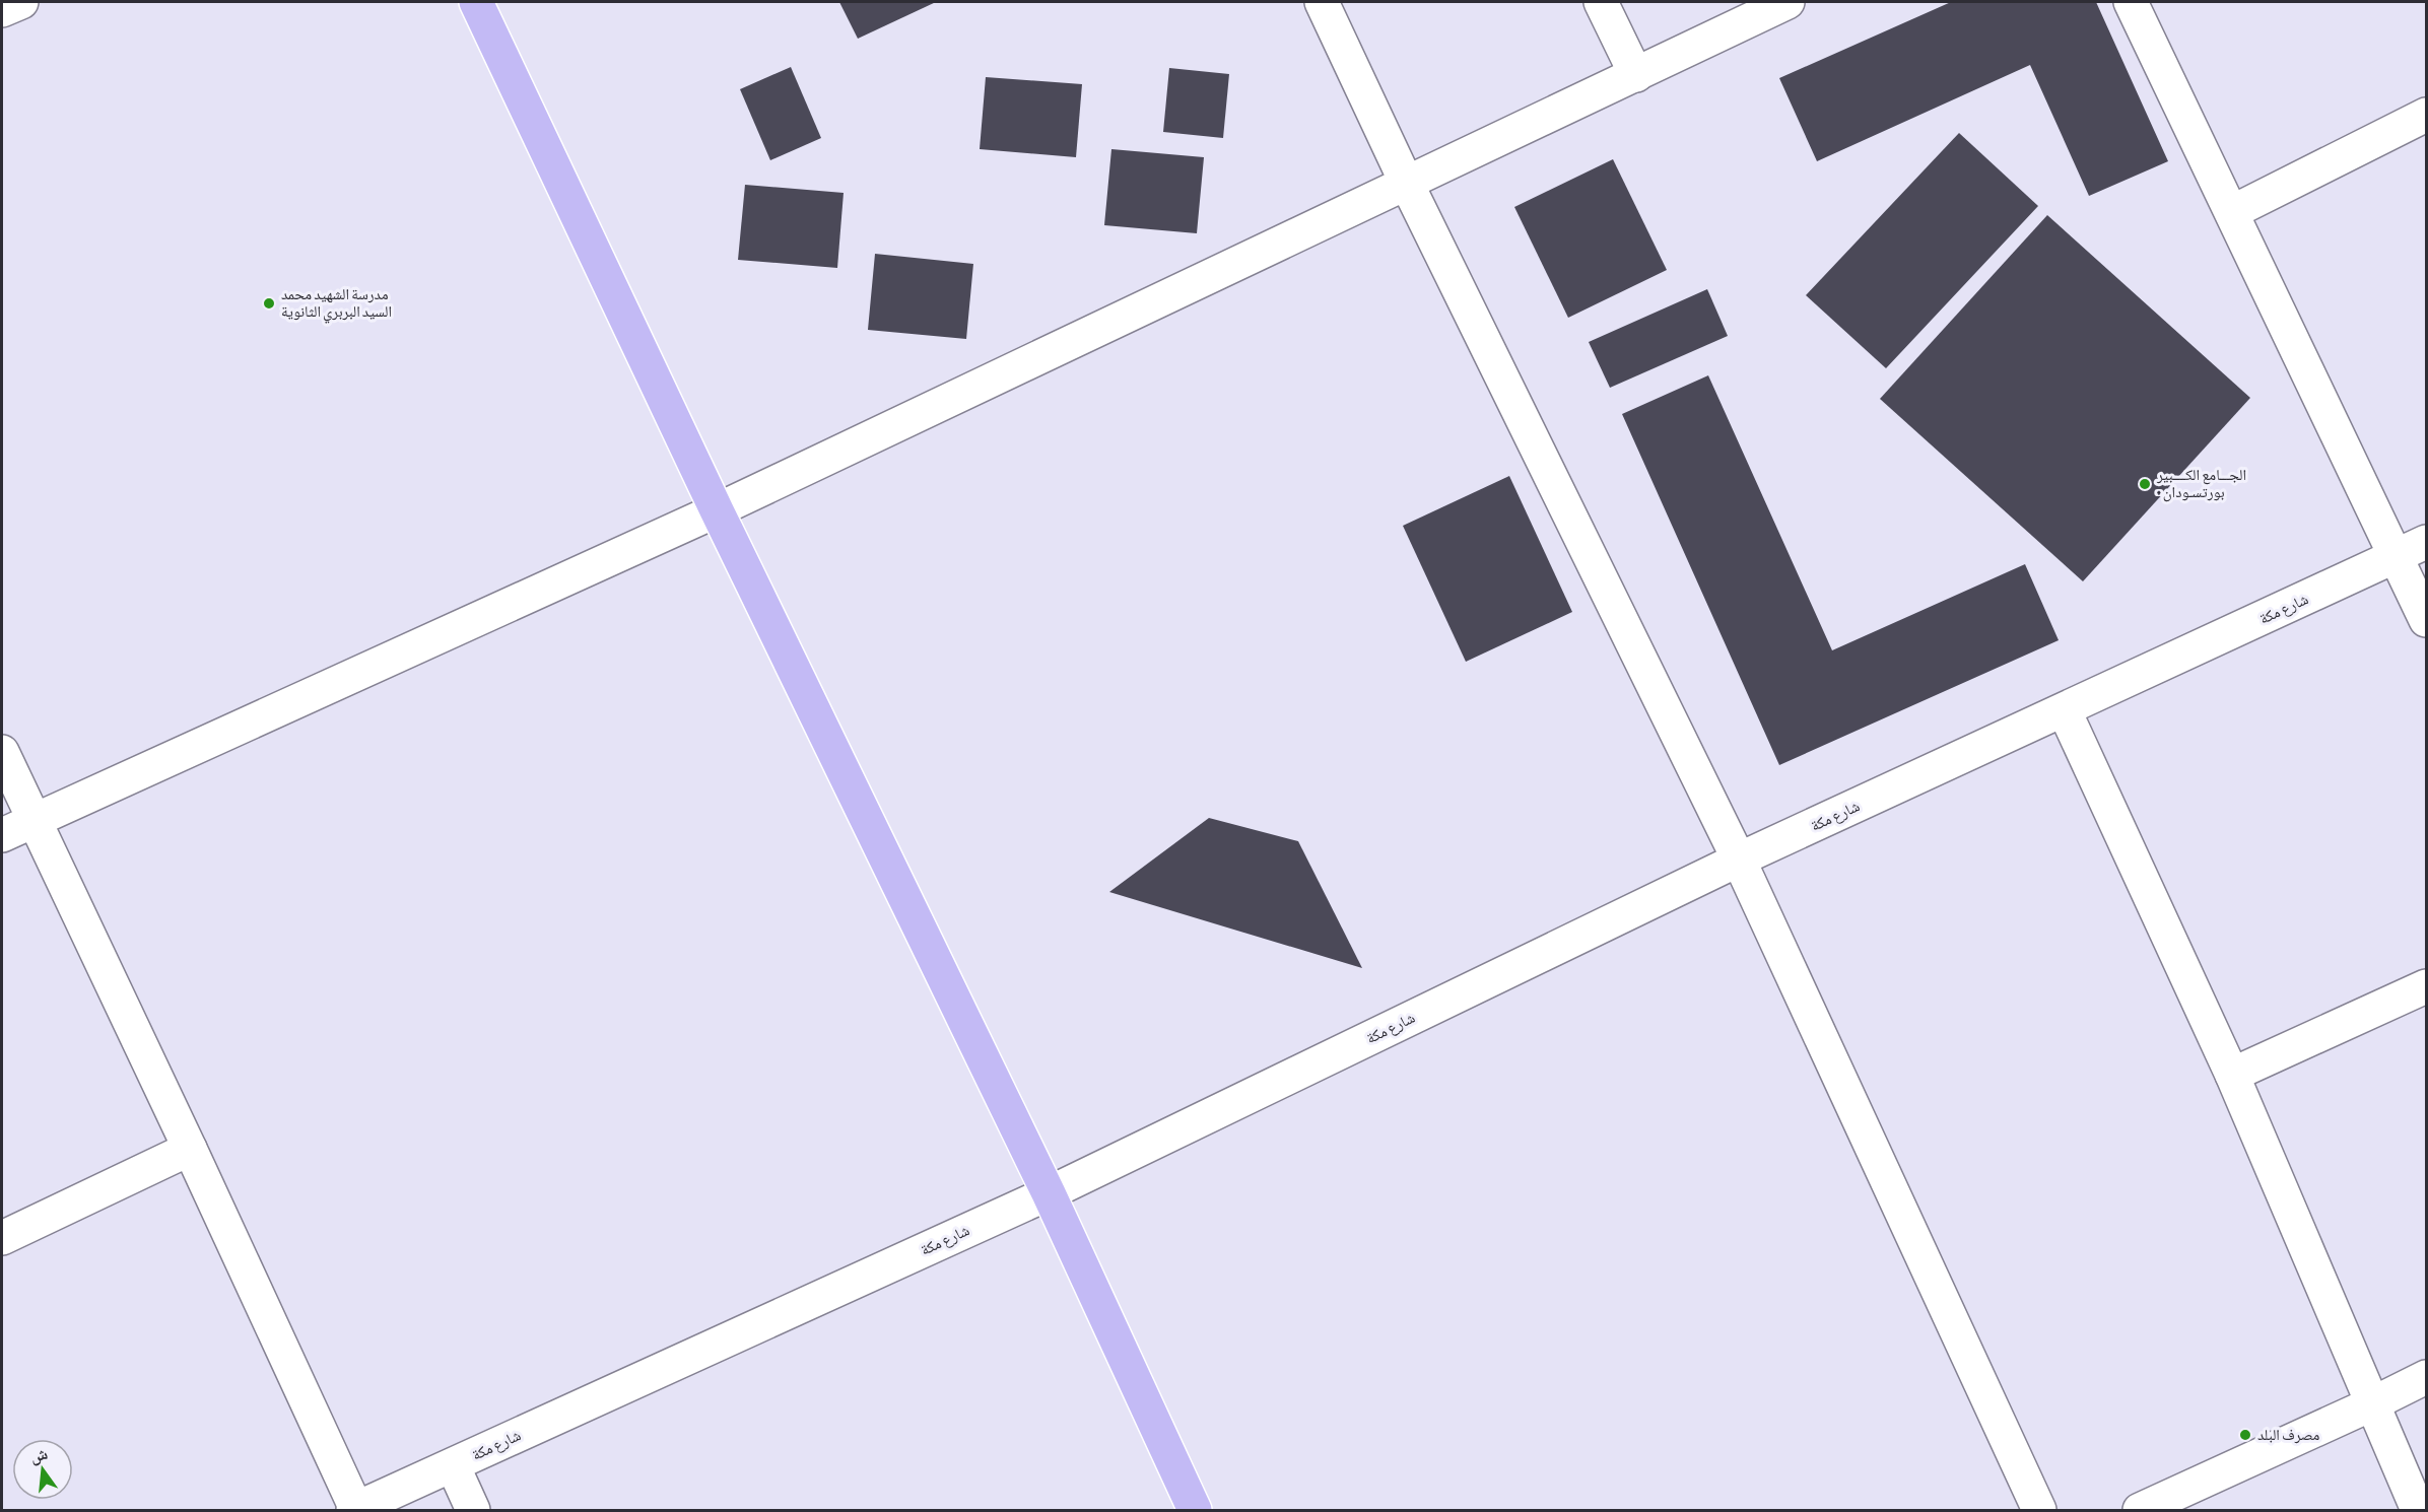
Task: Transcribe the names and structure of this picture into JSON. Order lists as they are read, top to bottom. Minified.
{"streets":{"street":["شارع مكة"]},"places":["مدرسة الشهيد محمد السيد البربري الثانوية","الجـــامع الكــــبير - بورتسـودان","مصرف البلد"],"north":"top"}
